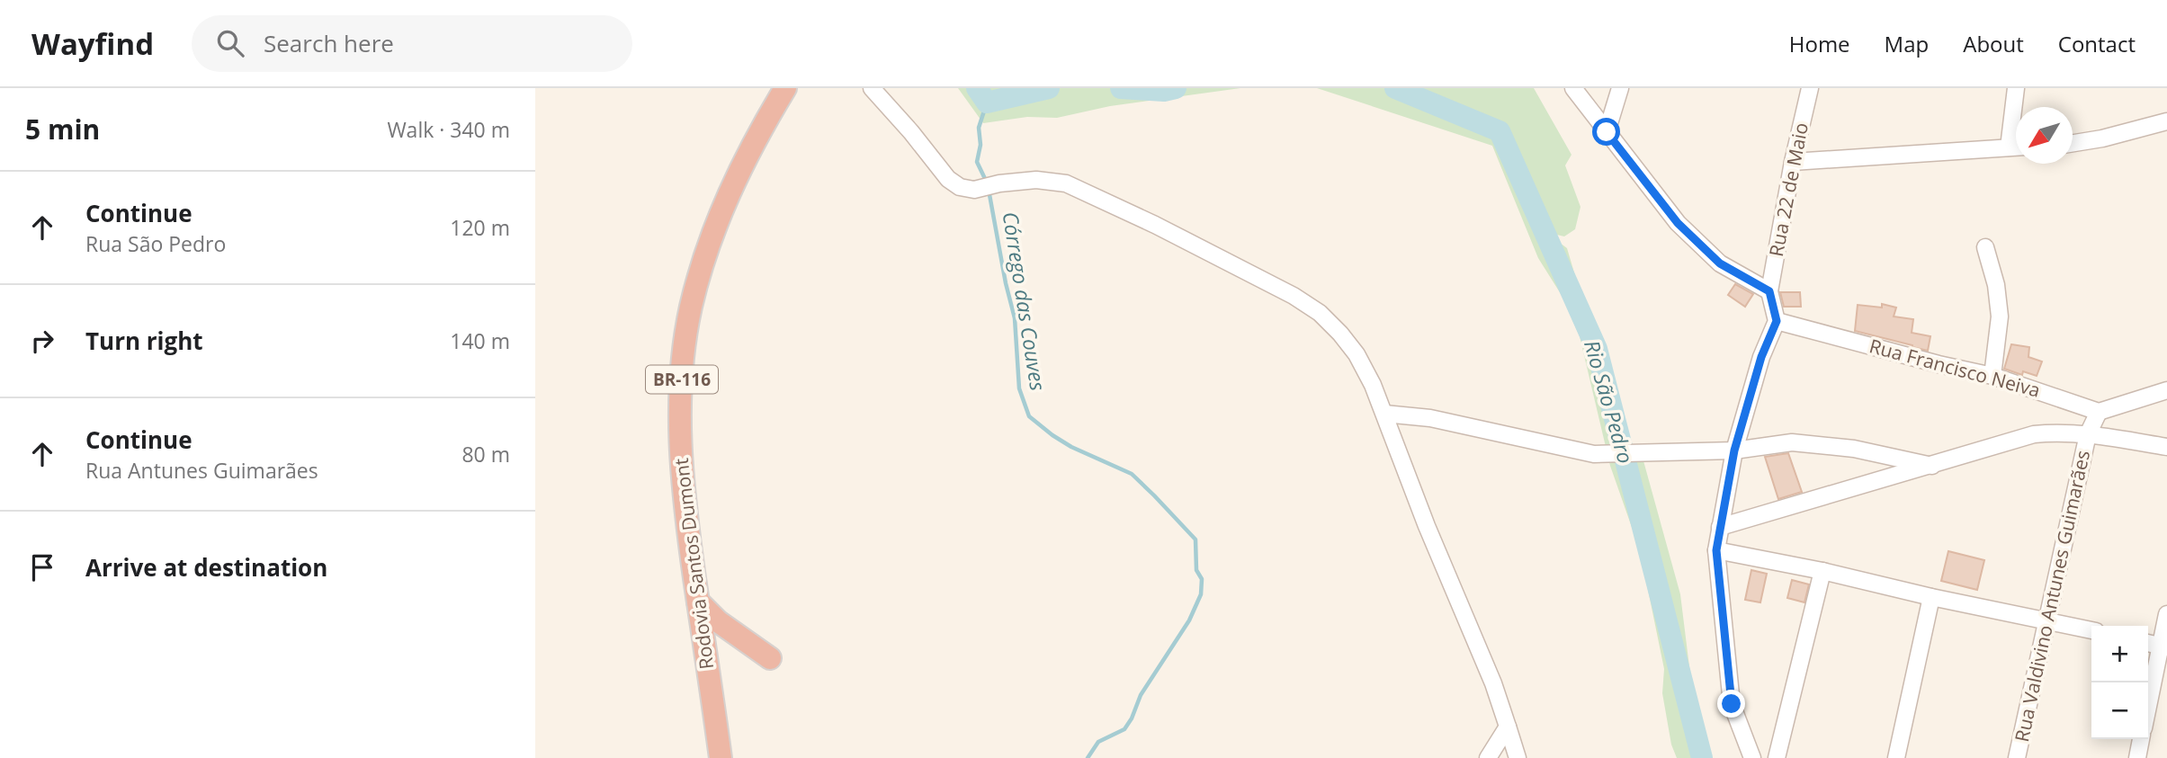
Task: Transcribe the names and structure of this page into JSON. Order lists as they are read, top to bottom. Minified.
{"streets":{"highway":["BR-116","Rodovia Santos Dumont"],"street":["Rua 22 de Maio","Rua Francisco Neiva","Rua Valdivino Antunes Guimarães"]},"crossings":[["Rua Francisco Neiva","Rua Valdivino Antunes Guimarães"]],"water":["Córrego das Couves","Rio São Pedro"],"north":"bottom left","page":{"header":"Wayfind","search":"Search here","nav":["Home","Map","About","Contact"],"heading":["5 min","Walk · 340 m"],"list":[["Continue","Rua São Pedro","120 m"],["Turn right","140 m"],["Continue","Rua Antunes Guimarães","80 m"],"Arrive at destination"],"map_buttons":["+","−"]}}
